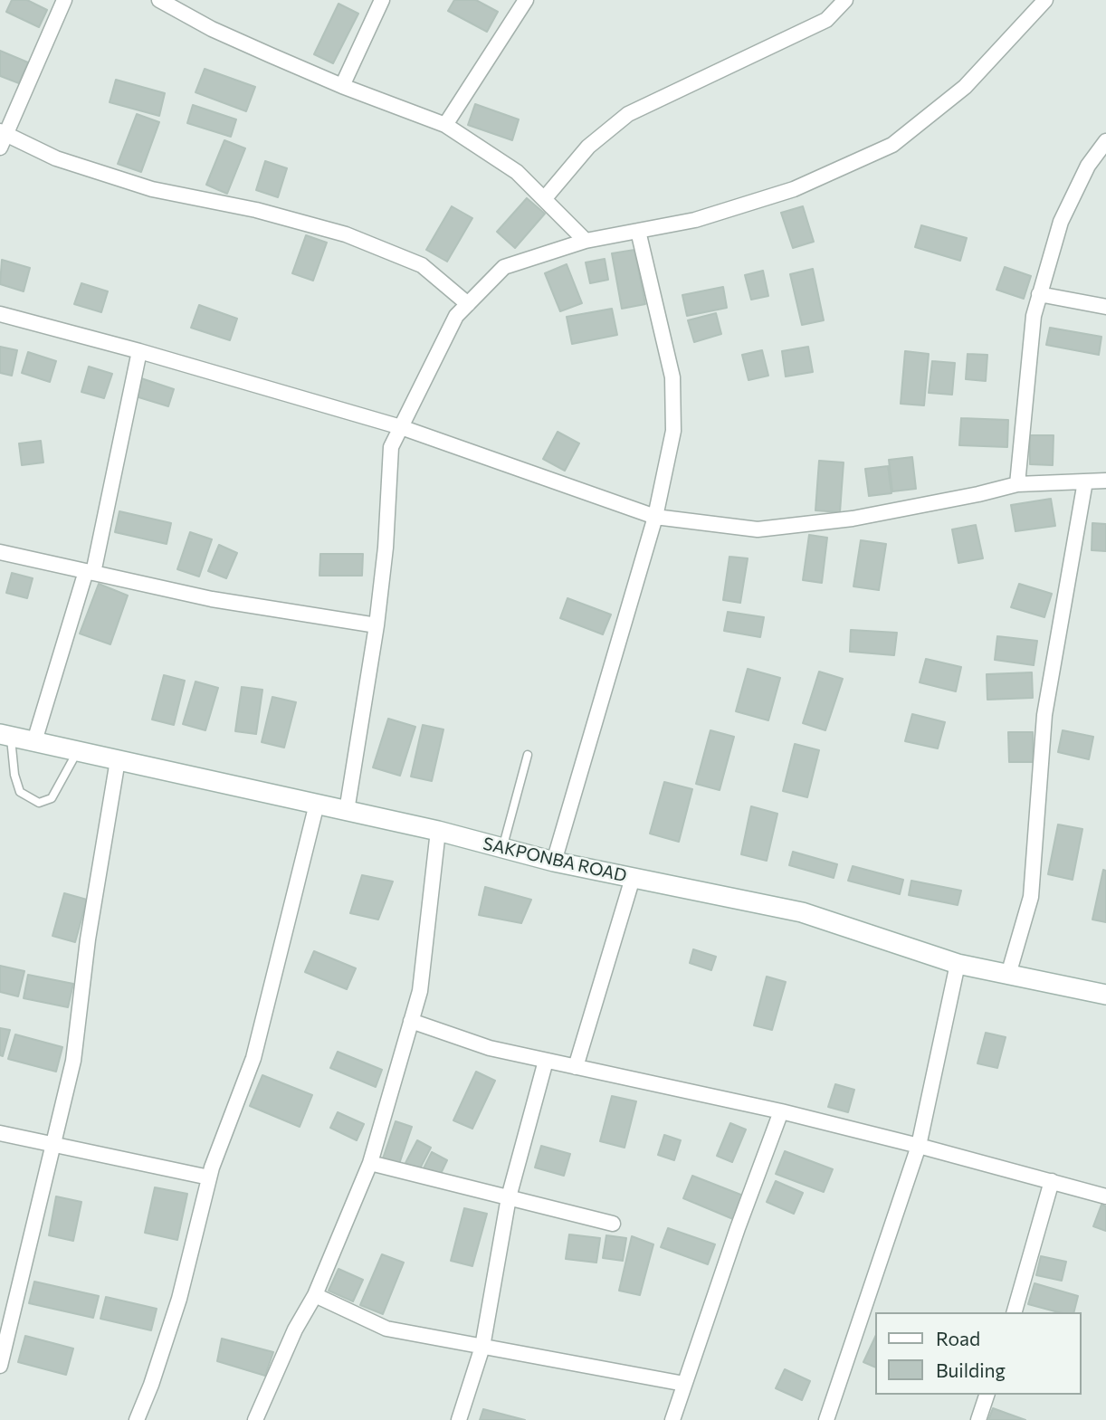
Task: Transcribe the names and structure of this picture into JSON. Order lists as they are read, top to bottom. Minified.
{"streets":{"main road":["SAKPONBA ROAD"]},"legend":["Road","Building"]}
